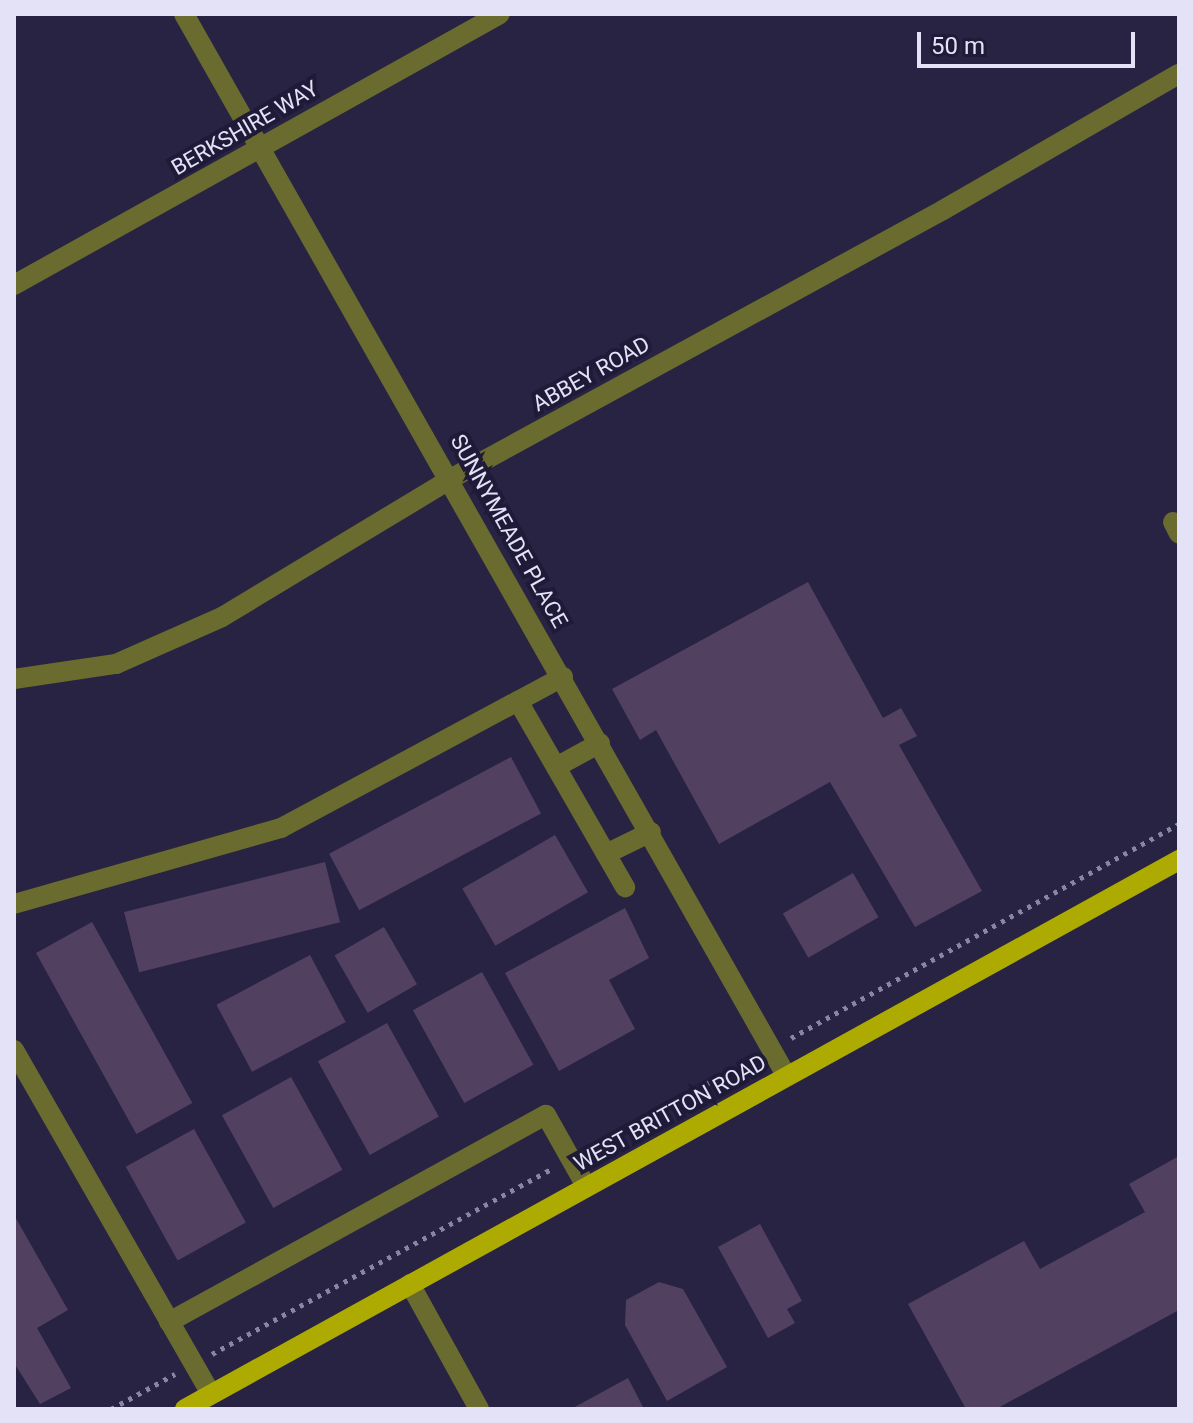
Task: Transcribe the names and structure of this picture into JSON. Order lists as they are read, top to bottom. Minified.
{"streets":{"main road":["WEST BRITTON ROAD"],"street":["BERKSHIRE WAY","ABBEY ROAD","SUNNYMEADE PLACE"]},"crossings":[["BERKSHIRE WAY","SUNNYMEADE PLACE"],["ABBEY ROAD","SUNNYMEADE PLACE"],["SUNNYMEADE PLACE","WEST BRITTON ROAD"]],"scale_bar":"50 m"}
